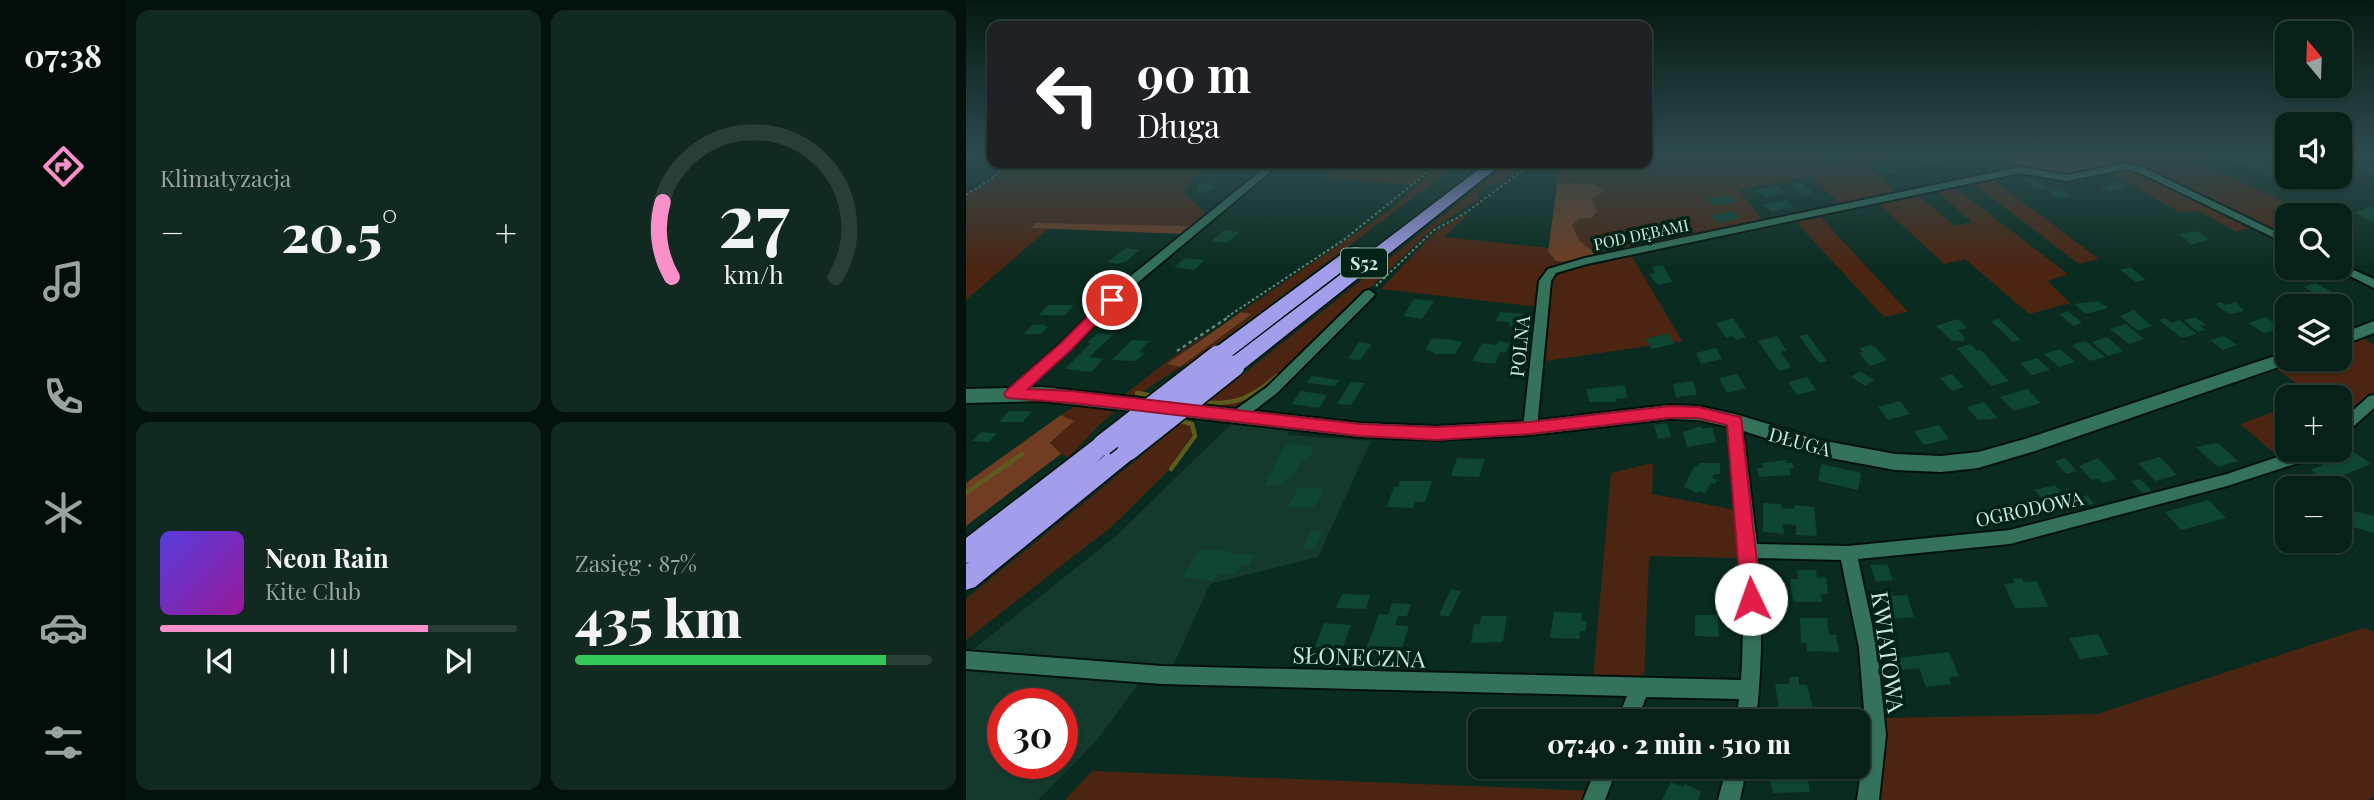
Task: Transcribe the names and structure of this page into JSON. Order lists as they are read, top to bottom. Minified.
{"streets":{"highway":["S52"],"street":["POD DĘBAMI","POLNA","DŁUGA","OGRODOWA","KWIATOWA","SŁONECZNA"]},"crossings":[["POD DĘBAMI","POLNA"],["POLNA","DŁUGA"],["OGRODOWA","KWIATOWA"]],"north":"top","page":{"tabs":"07:38","tile":["Klimatyzacja",["Zasięg · 87%","435 km"]],"map_buttons":["+","−"],"turn":["90 m","Długa"],"heat":["−","20.5°","+"],"song":["Neon Rain","Kite Club"],"limit":"30","trip":"07:40 · 2 min · 510 m","gauge":["27","km/h"]}}
